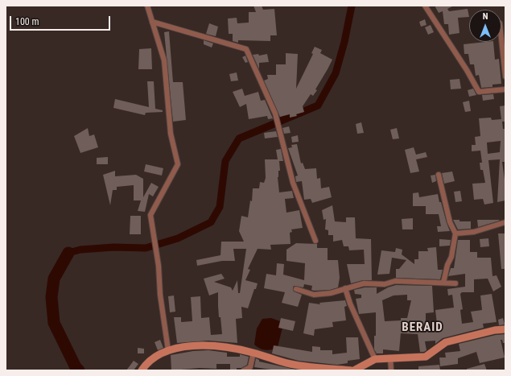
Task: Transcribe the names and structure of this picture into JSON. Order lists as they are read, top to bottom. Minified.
{"districts":["BERAID"],"scale_bar":"100 m","north":"top"}
